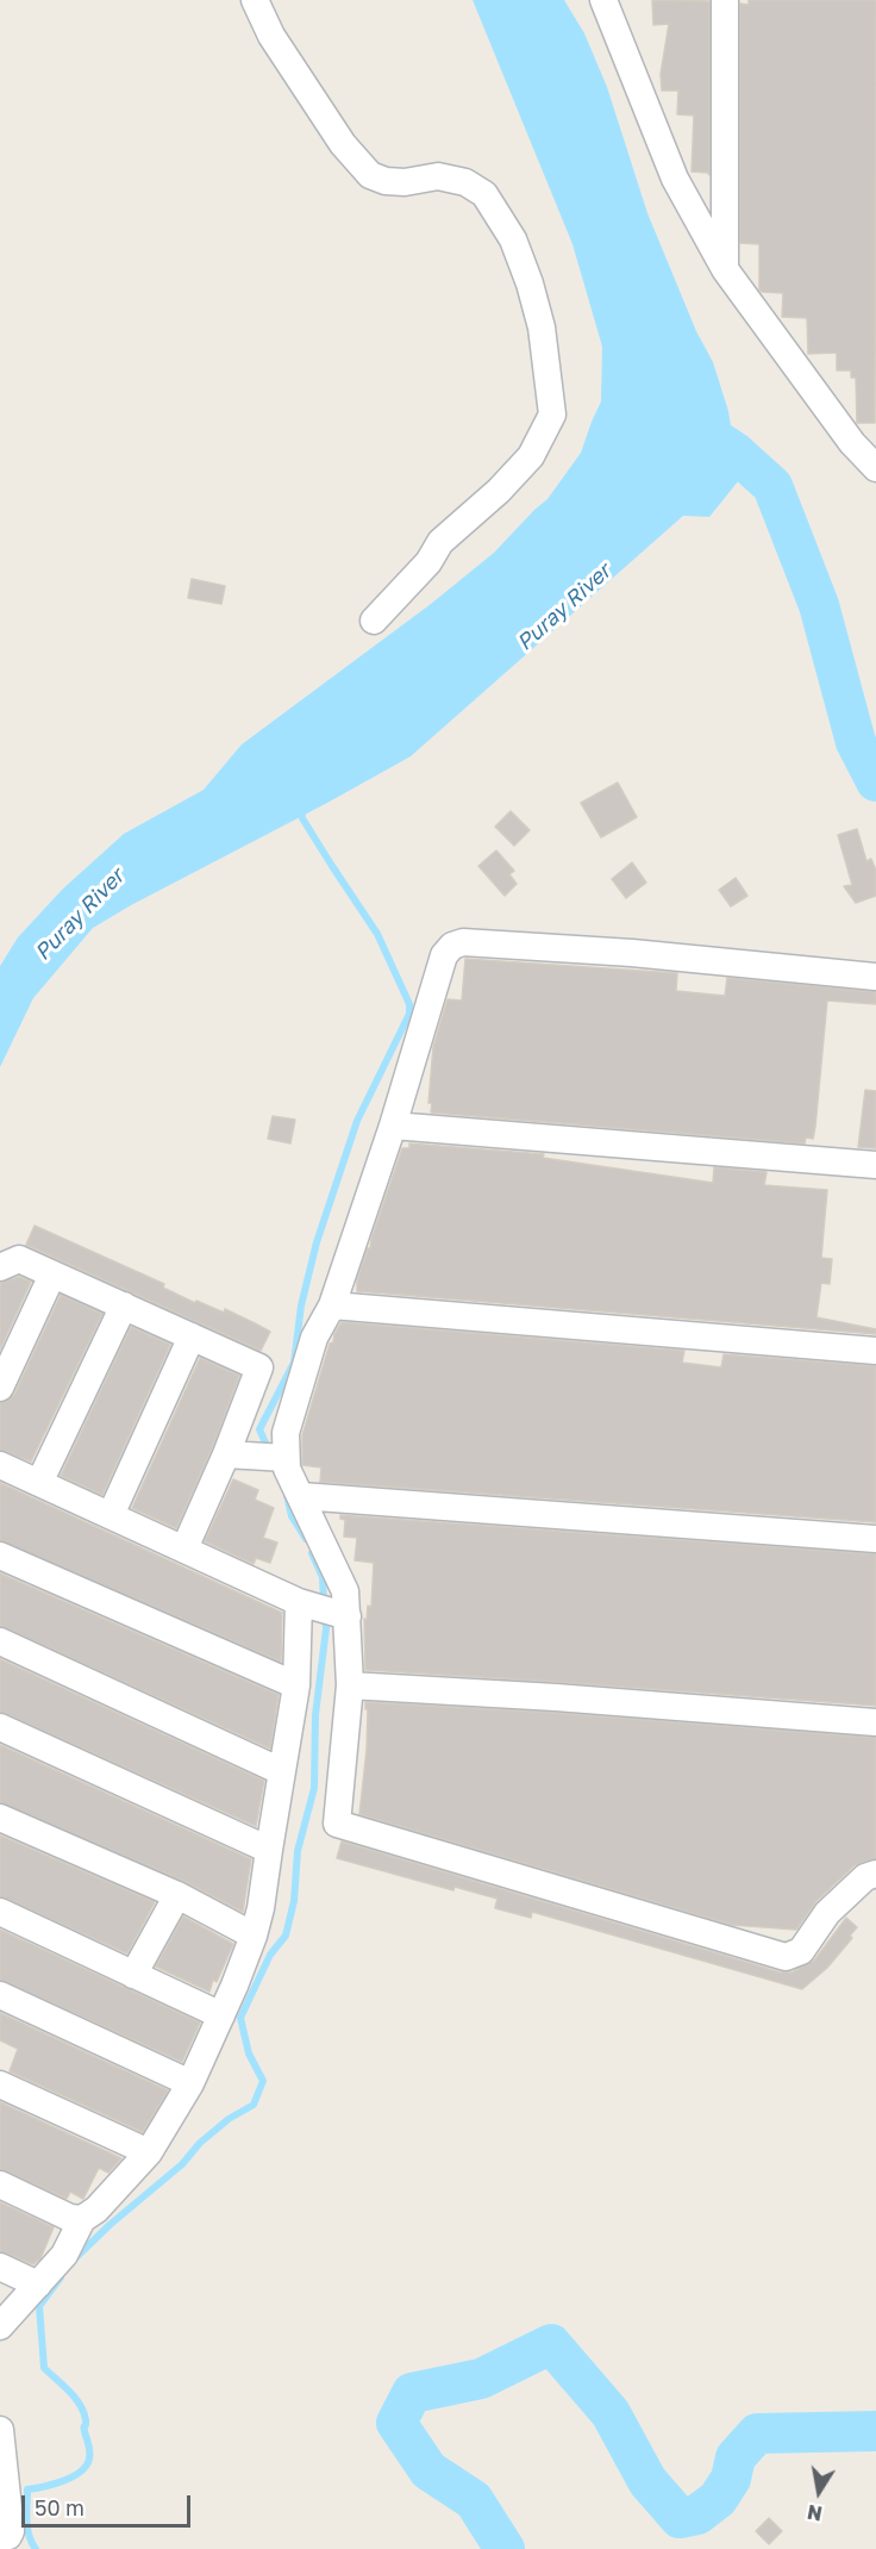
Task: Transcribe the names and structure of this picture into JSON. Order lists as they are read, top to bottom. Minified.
{"water":["Puray River"],"scale_bar":"50 m","north":"bottom"}
